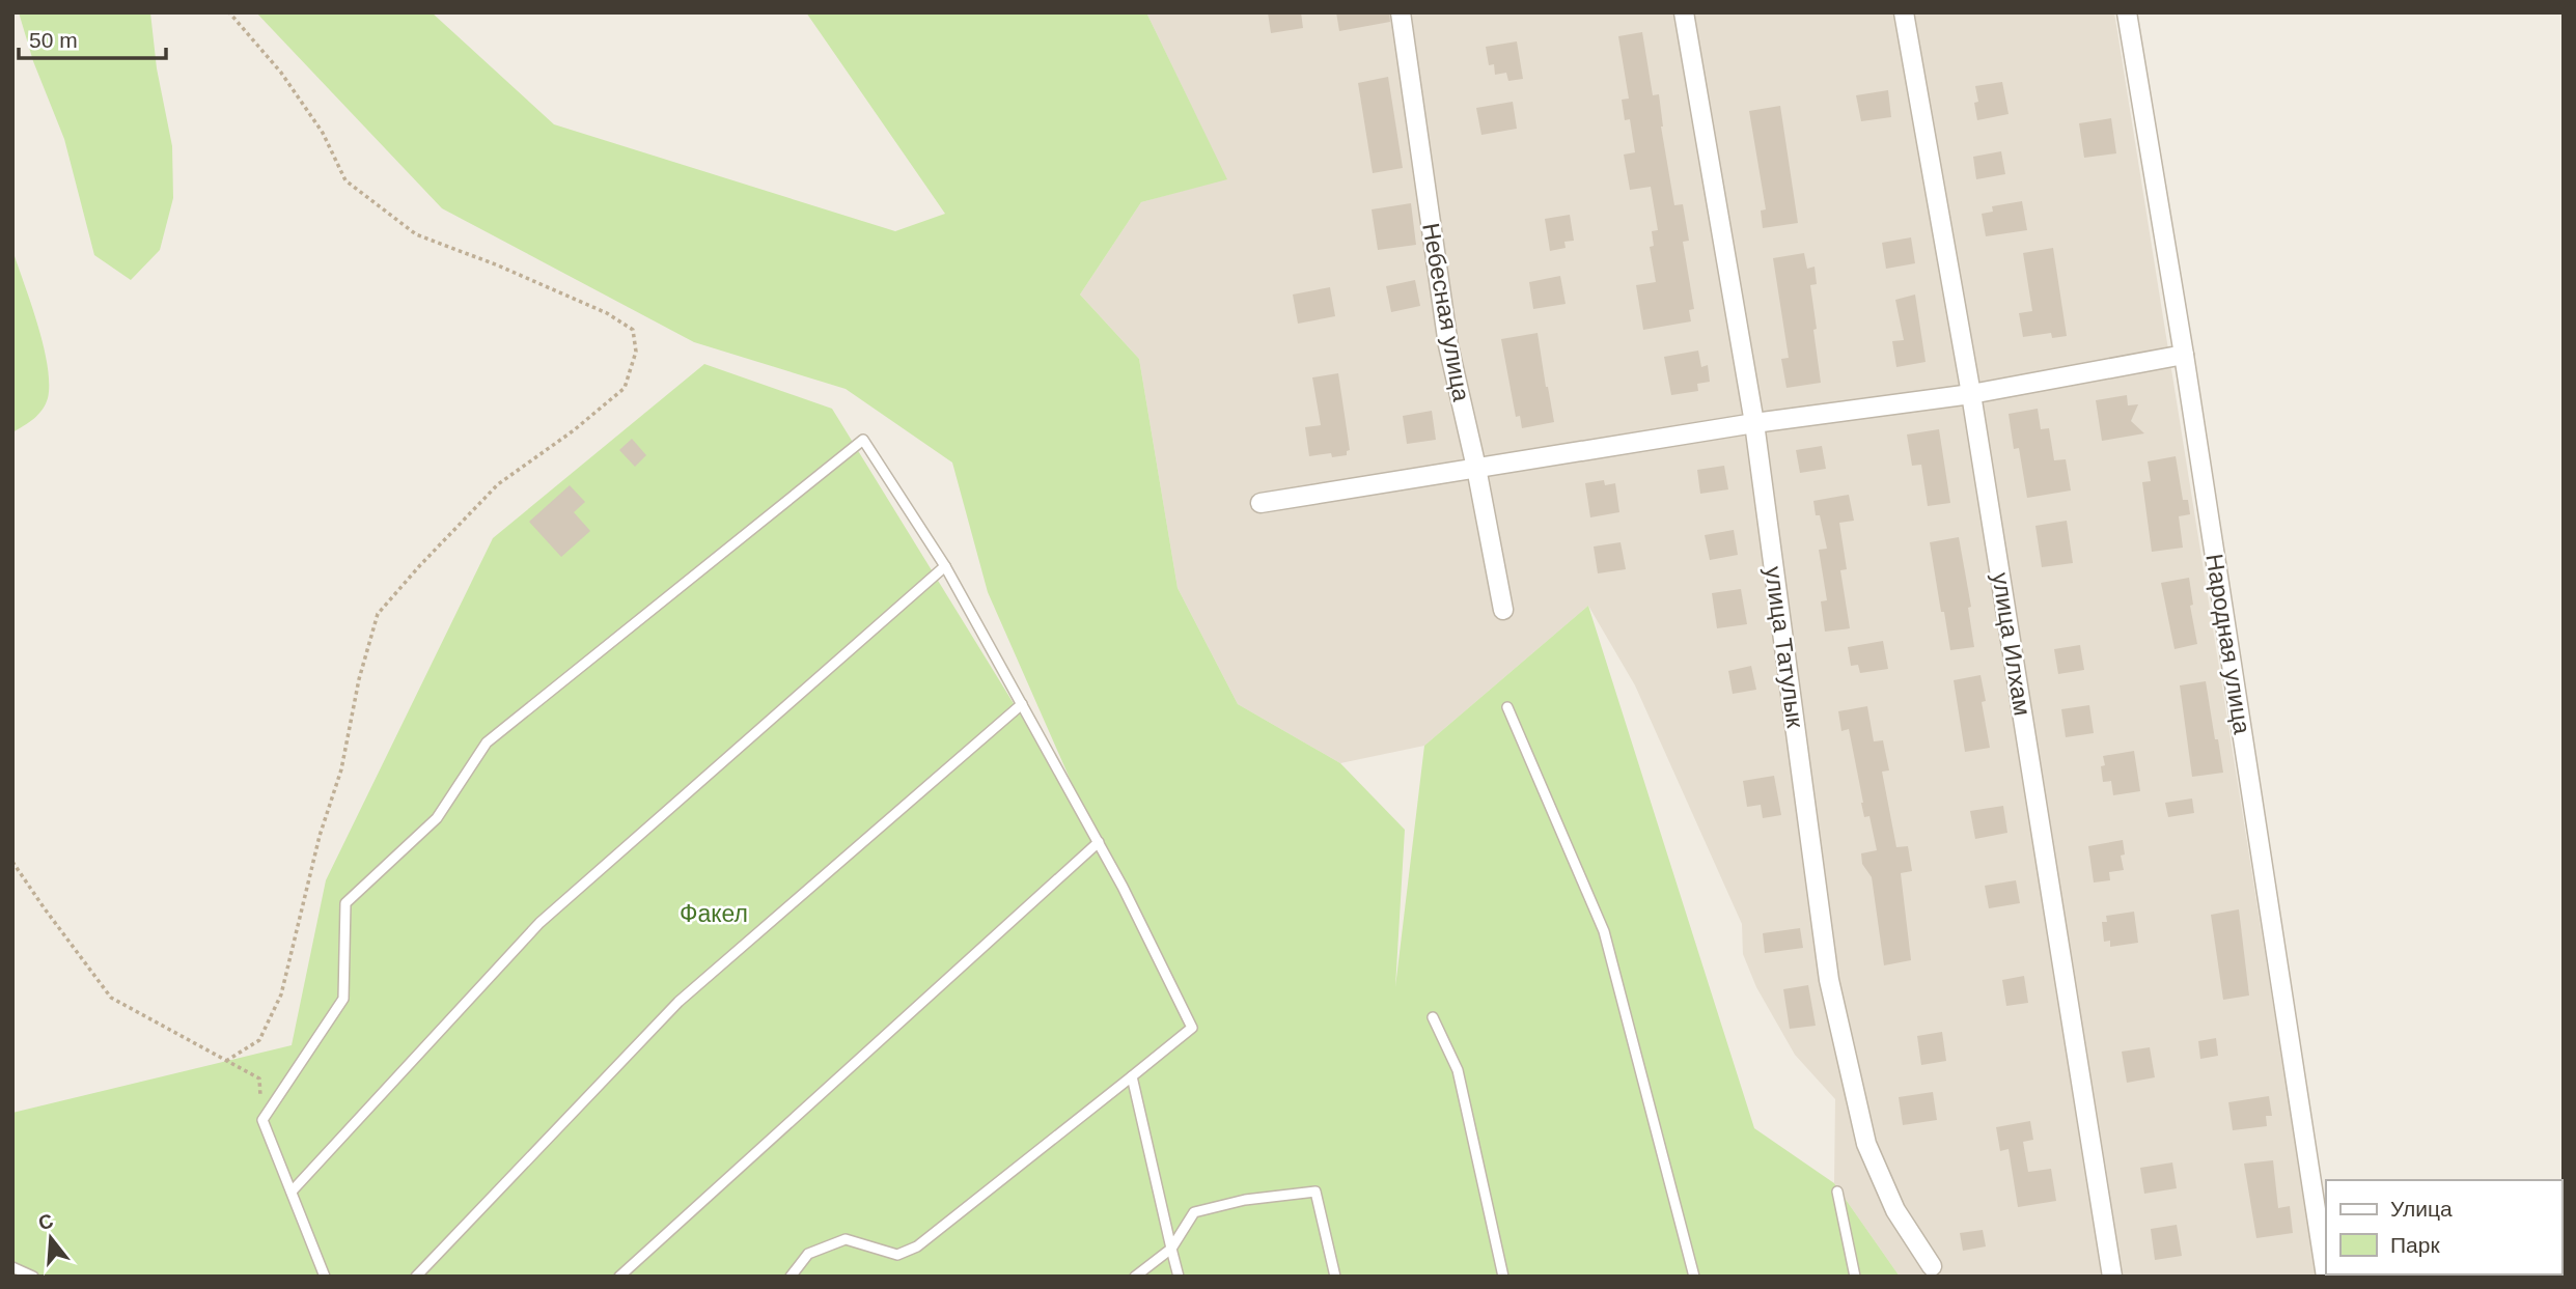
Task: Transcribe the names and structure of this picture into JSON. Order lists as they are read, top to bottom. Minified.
{"streets":{"street":["Небесная улица","улица Илхам","Народная улица","улица Татулык"]},"parks":["Факел"],"legend":["Улица","Парк"],"scale_bar":"50 m","north":"top"}
